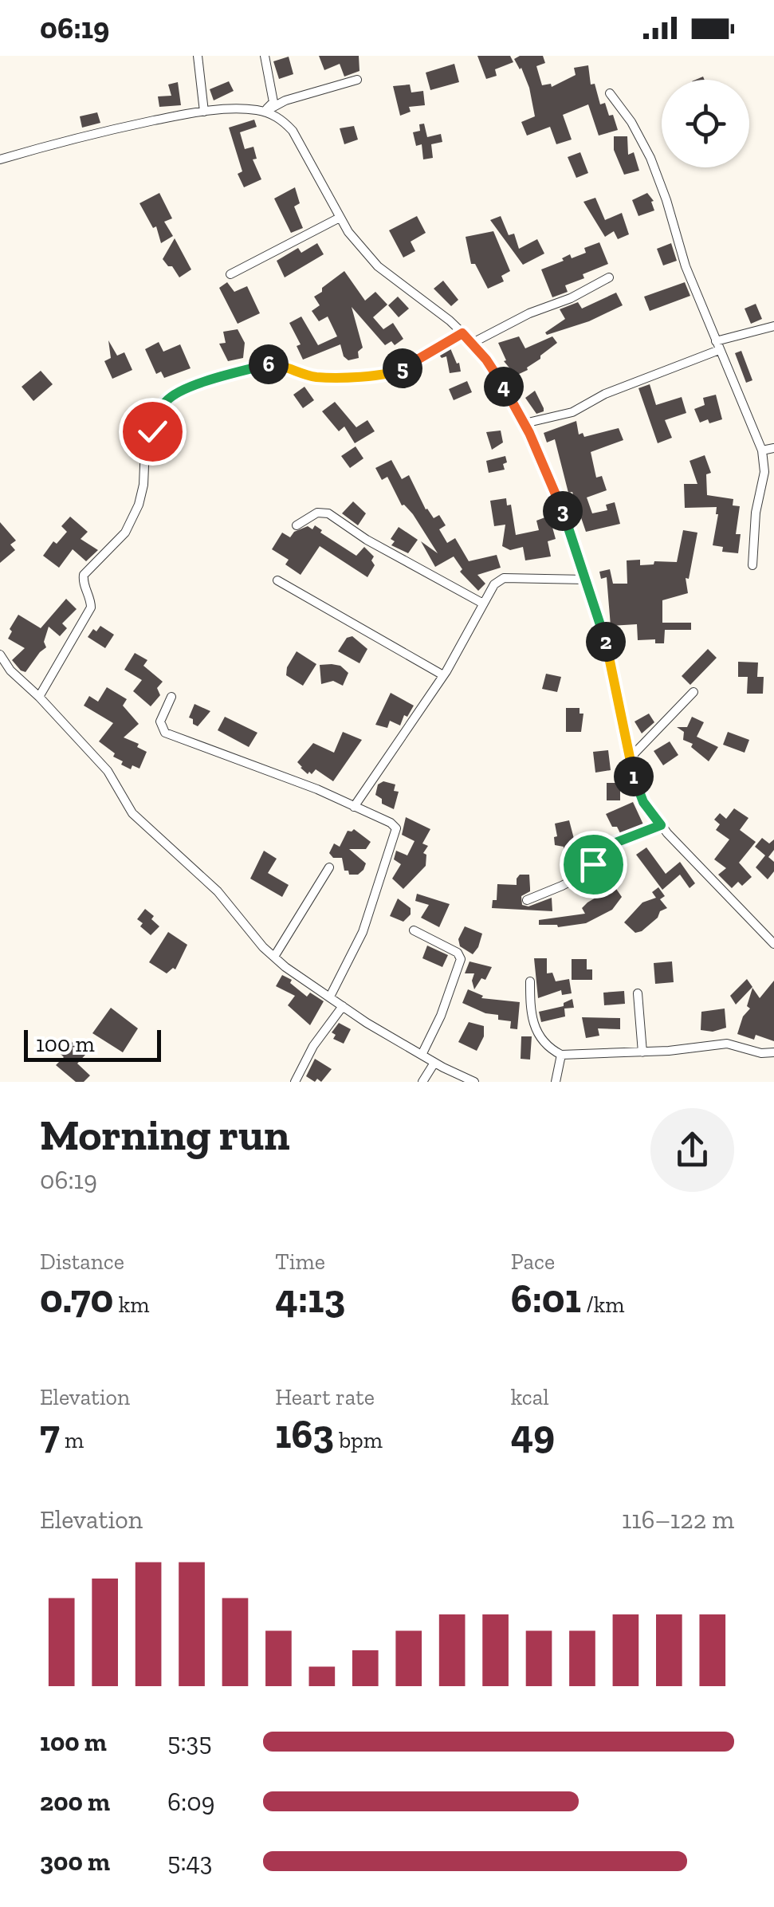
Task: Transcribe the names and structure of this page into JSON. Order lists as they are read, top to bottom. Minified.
{"scale_bar":"100 m","page":{"status":"06:19","pins":["6","5","4","3","2","1"],"scale":"100 m","heading":["Morning run","06:19"],"stats":[["Distance","0.70 km"],["Time","4:13"],["Pace","6:01 /km"],["Elevation","7 m"],["Heart rate","163 bpm"],["kcal","49"]],"chart":["Elevation","116–122 m"],"list":[{"name":"100 m","note":"5:35"},{"name":"200 m","note":"6:09"},{"name":"300 m","note":"5:43"}]}}
